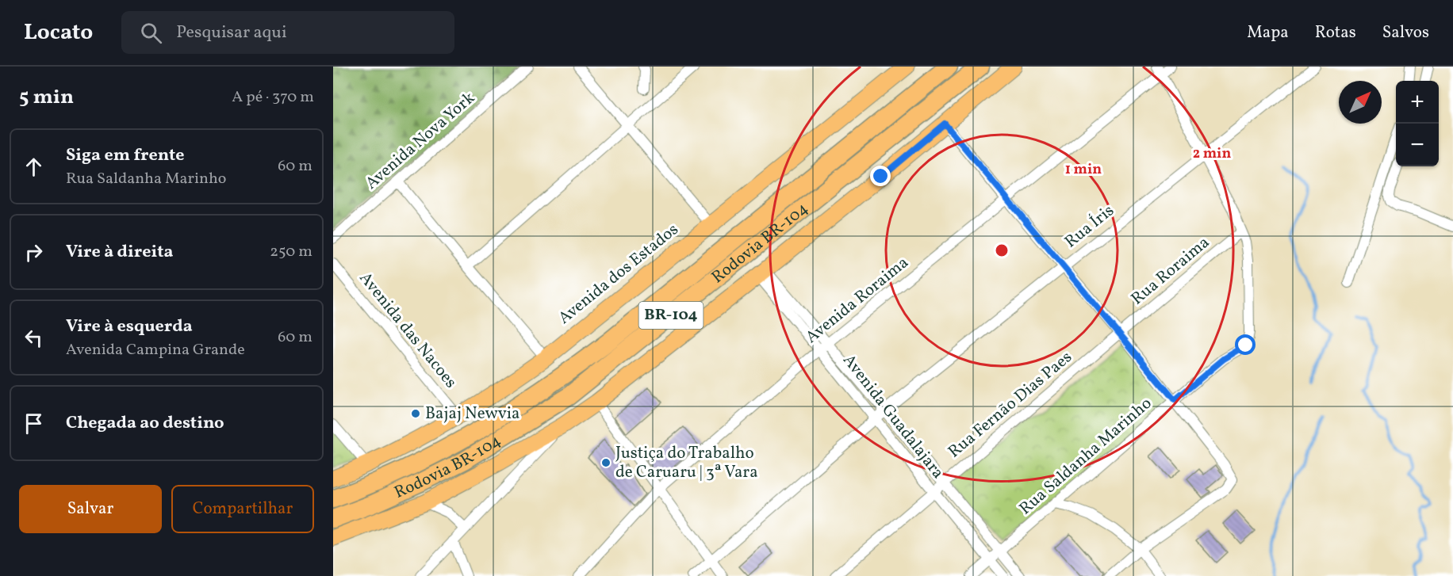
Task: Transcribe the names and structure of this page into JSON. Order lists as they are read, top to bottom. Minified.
{"streets":{"highway":["Rodovia BR-104","BR-104"],"main road":["Avenida dos Estados"],"street":["Avenida Nova York","Rua Íris","Rua Roraima","Avenida Roraima","Avenida das Nacoes","Rua Fernão Dias Paes","Avenida Guadalajara","Rua Saldanha Marinho"]},"crossings":[["Rua Íris","Avenida Guadalajara"],["Rua Roraima","Rua Fernão Dias Paes"],["Rua Roraima","Rua Saldanha Marinho"],["Avenida dos Estados","Avenida das Nacoes"],["Avenida Roraima","Avenida Guadalajara"],["Rua Fernão Dias Paes","Avenida Guadalajara"],["Avenida Guadalajara","Rua Saldanha Marinho"]],"places":["Bajaj Newvia","Justiça do Trabalho de Caruaru | 3ª Vara"],"north":"top right","page":{"header":"Locato","search":"Pesquisar aqui","nav":["Mapa","Rotas","Salvos"],"heading":["5 min","A pé · 370 m"],"map_buttons":["+","−"],"list":[["Siga em frente","Rua Saldanha Marinho","60 m"],["Vire à direita","250 m"],["Vire à esquerda","Avenida Campina Grande","60 m"],"Chegada ao destino"],"buttons":["Salvar","Compartilhar"]},"rings":["2 min","1 min"]}
